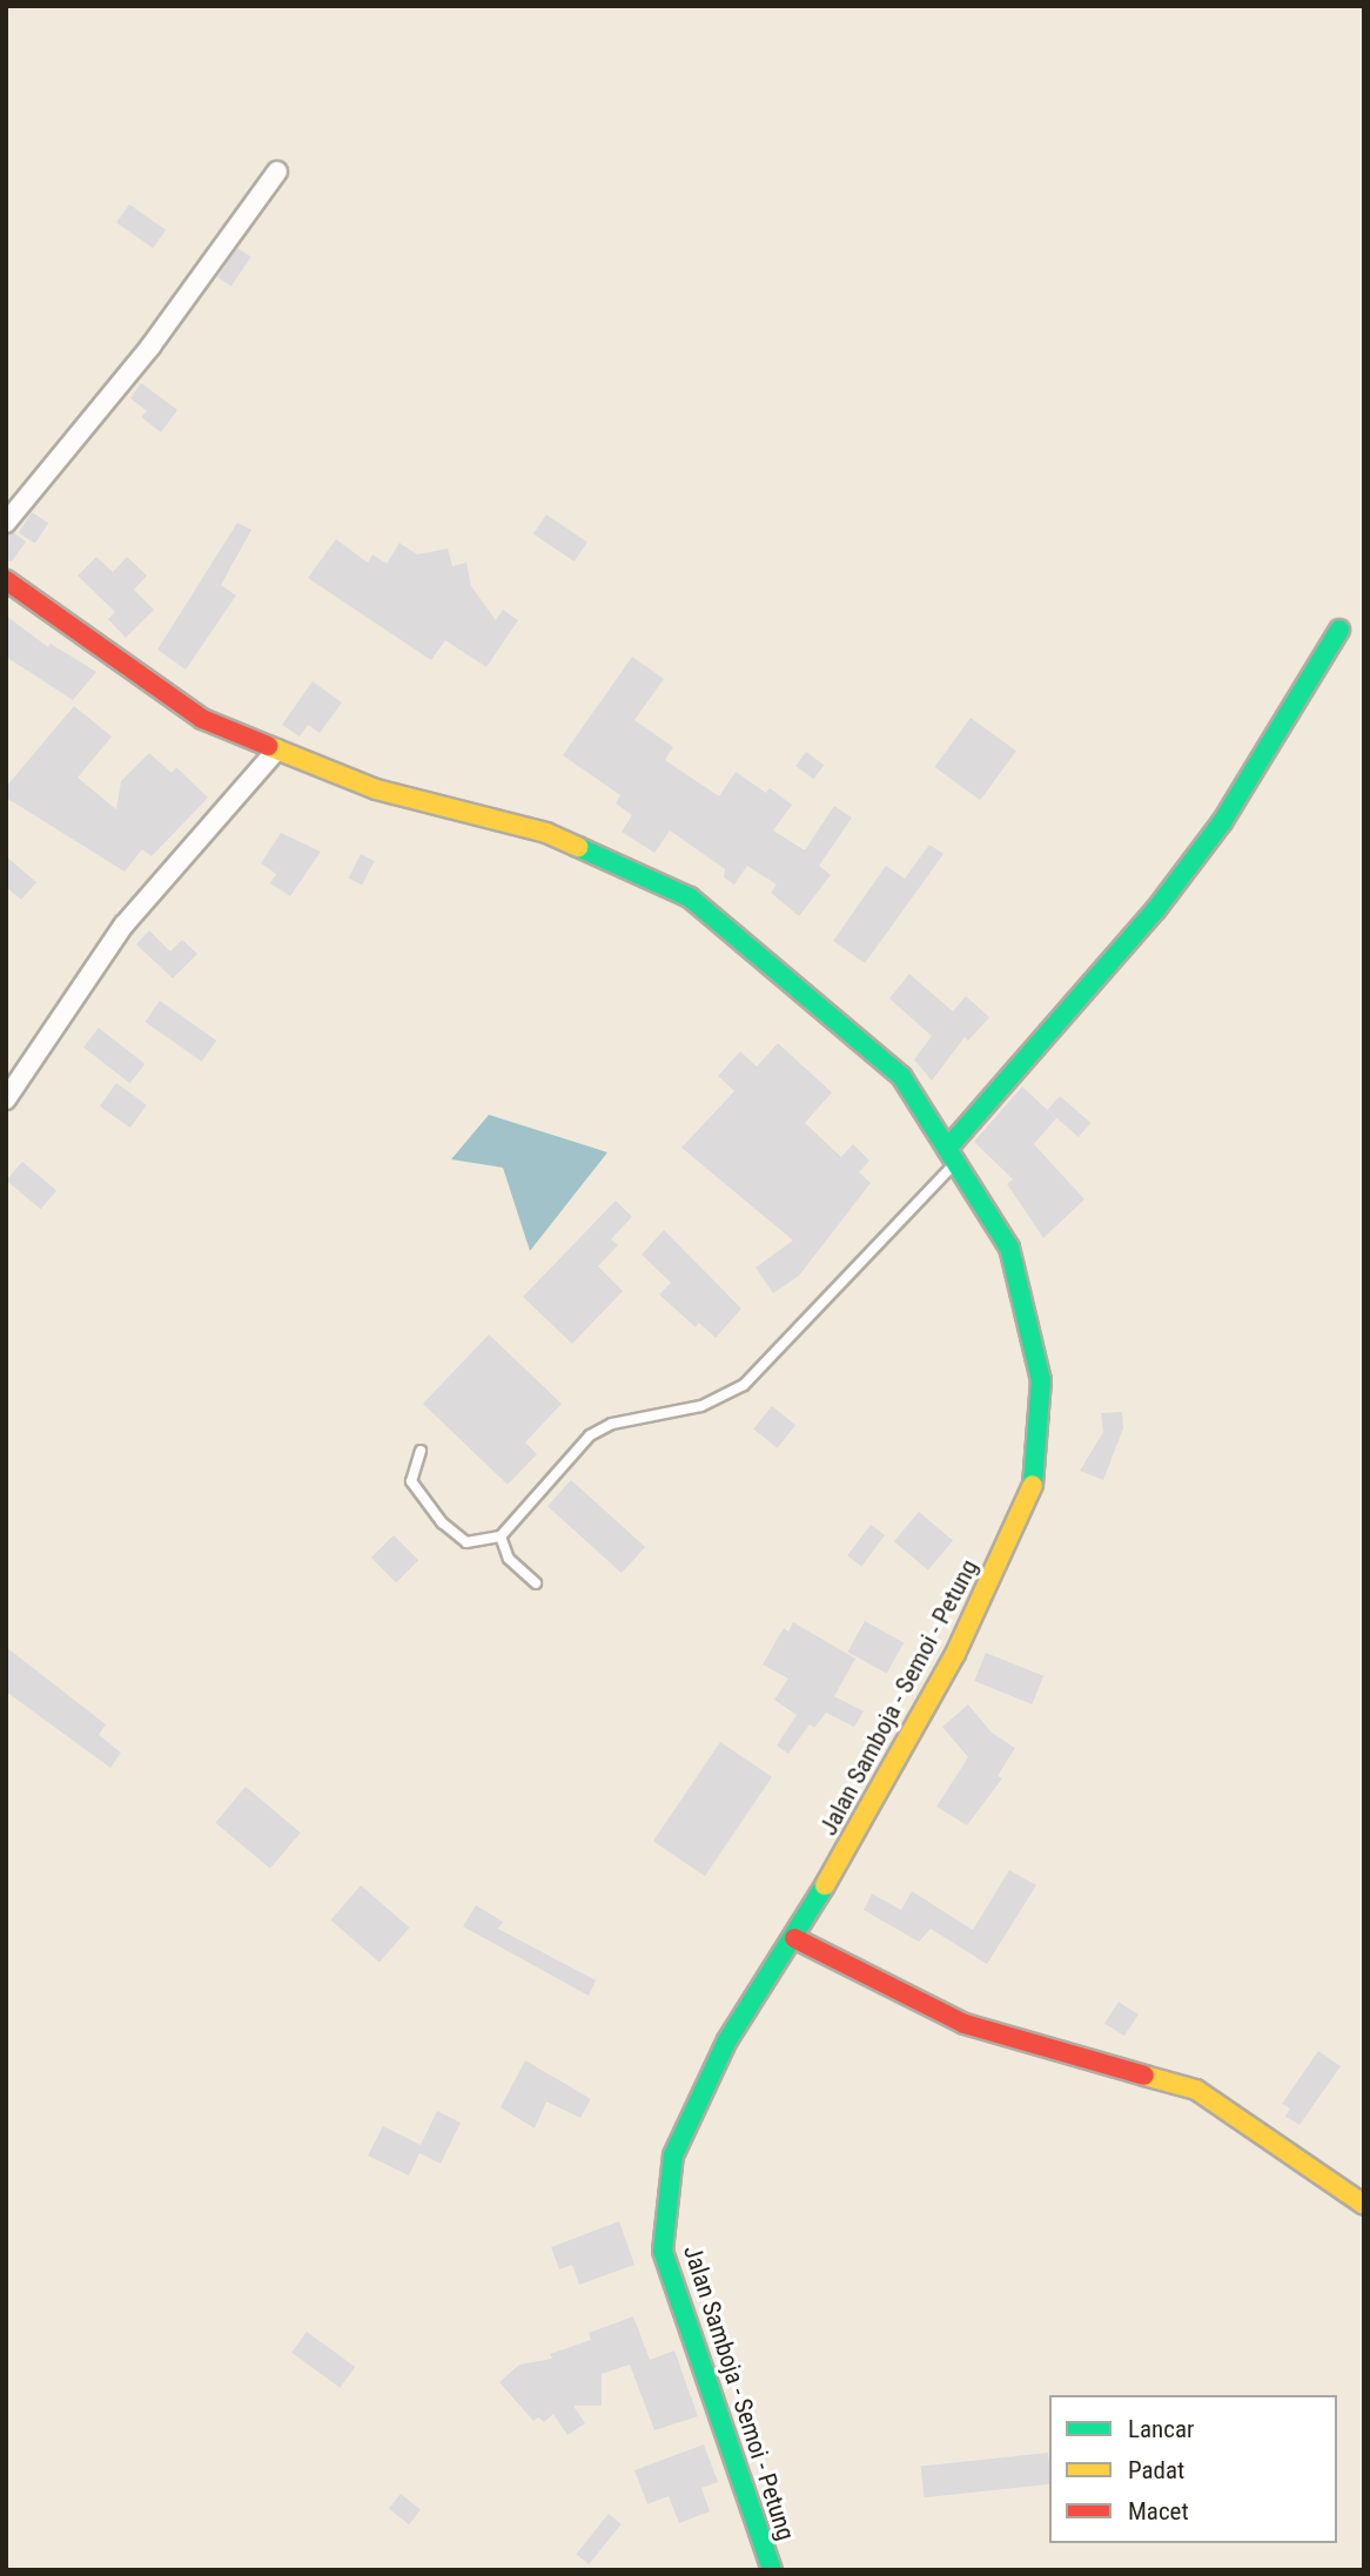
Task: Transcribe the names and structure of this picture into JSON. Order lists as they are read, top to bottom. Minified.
{"streets":{"main road":["Jalan Samboja - Semoi - Petung"]},"legend":["Lancar","Padat","Macet"]}
